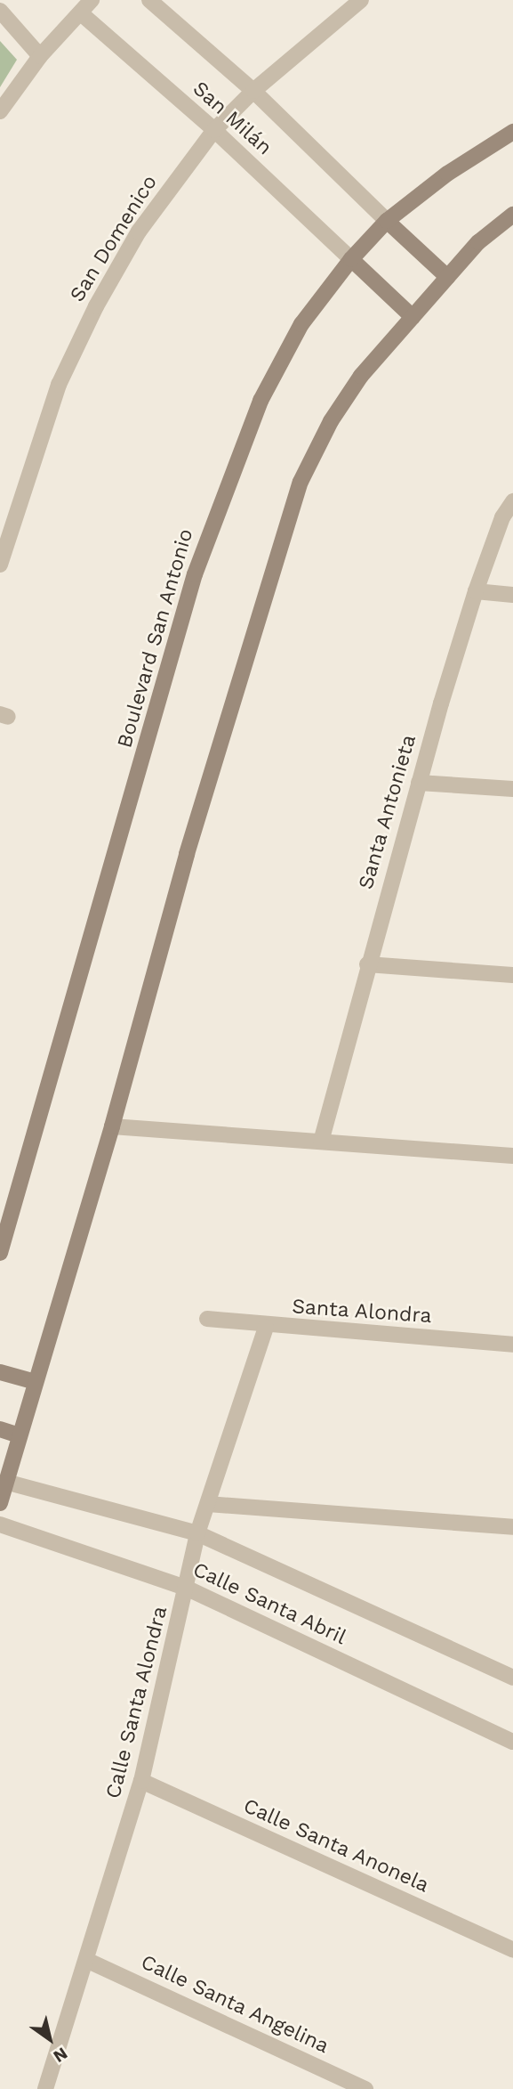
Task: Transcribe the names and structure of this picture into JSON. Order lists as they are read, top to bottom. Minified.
{"streets":{"street":["San Milán","San Domenico","Boulevard San Antonio","Santa Antonieta","Santa Alondra","Calle Santa Abril","Calle Santa Alondra","Calle Santa Anonela","Calle Santa Angelina"]},"crossings":[["San Milán","San Domenico"],["San Milán","Boulevard San Antonio"],["Santa Alondra","Calle Santa Alondra"],["Calle Santa Abril","Calle Santa Alondra"],["Calle Santa Alondra","Calle Santa Anonela"],["Calle Santa Alondra","Calle Santa Angelina"]],"north":"bottom right"}
